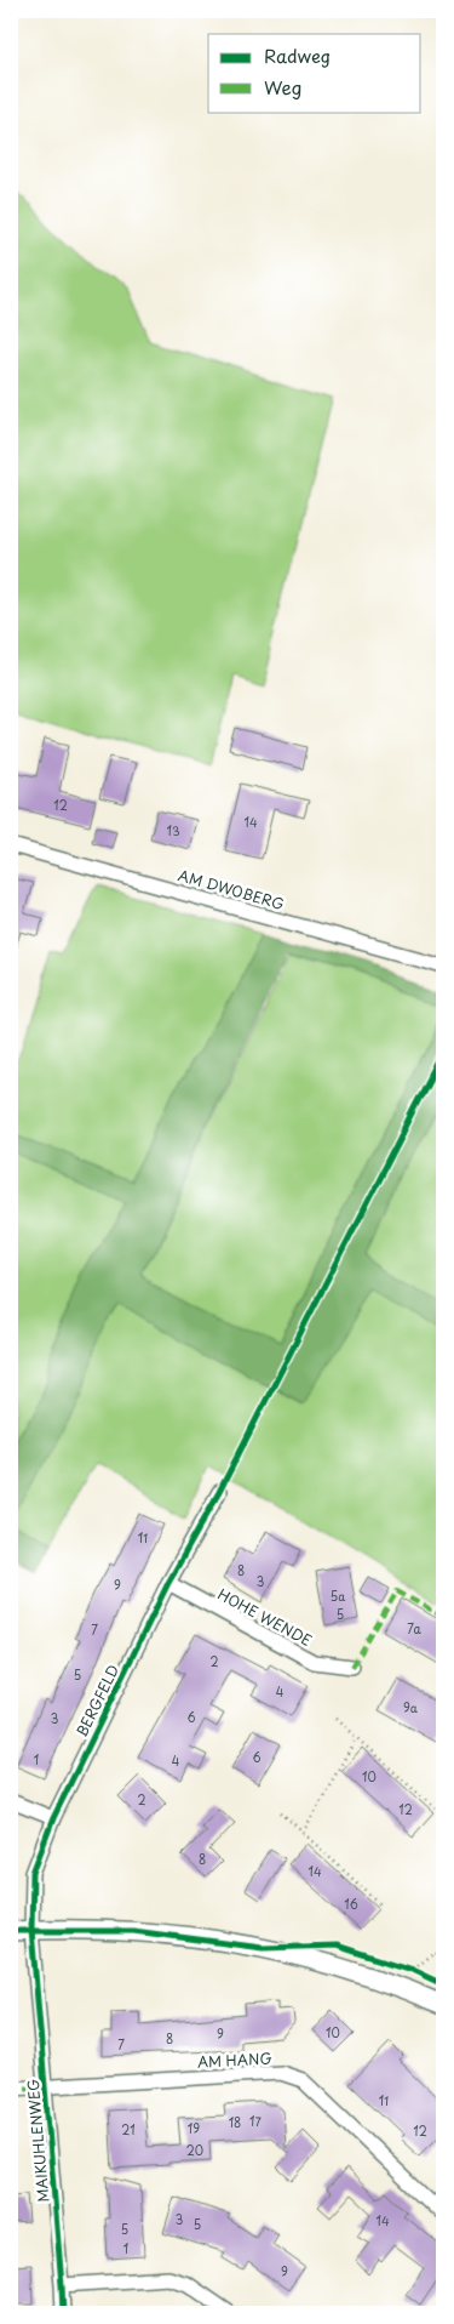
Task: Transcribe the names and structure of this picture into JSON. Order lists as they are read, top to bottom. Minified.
{"streets":{"street":["AM DWOBERG","HOHE WENDE","BERGFELD","AM HANG","MAIKUHLENWEG"]},"crossings":[["HOHE WENDE","BERGFELD"],["BERGFELD","MAIKUHLENWEG"],["AM HANG","MAIKUHLENWEG"]],"house_numbers":["12","14","13","11","8","3","9","5a","5","7a","7","2","5","4","9a","6","3","6","1","4","10","2","12","8","14","16","10","9","8","7","11","17","18","19","21","12","20","3","14","5","5","1","9"],"legend":["Radweg","Weg"]}
